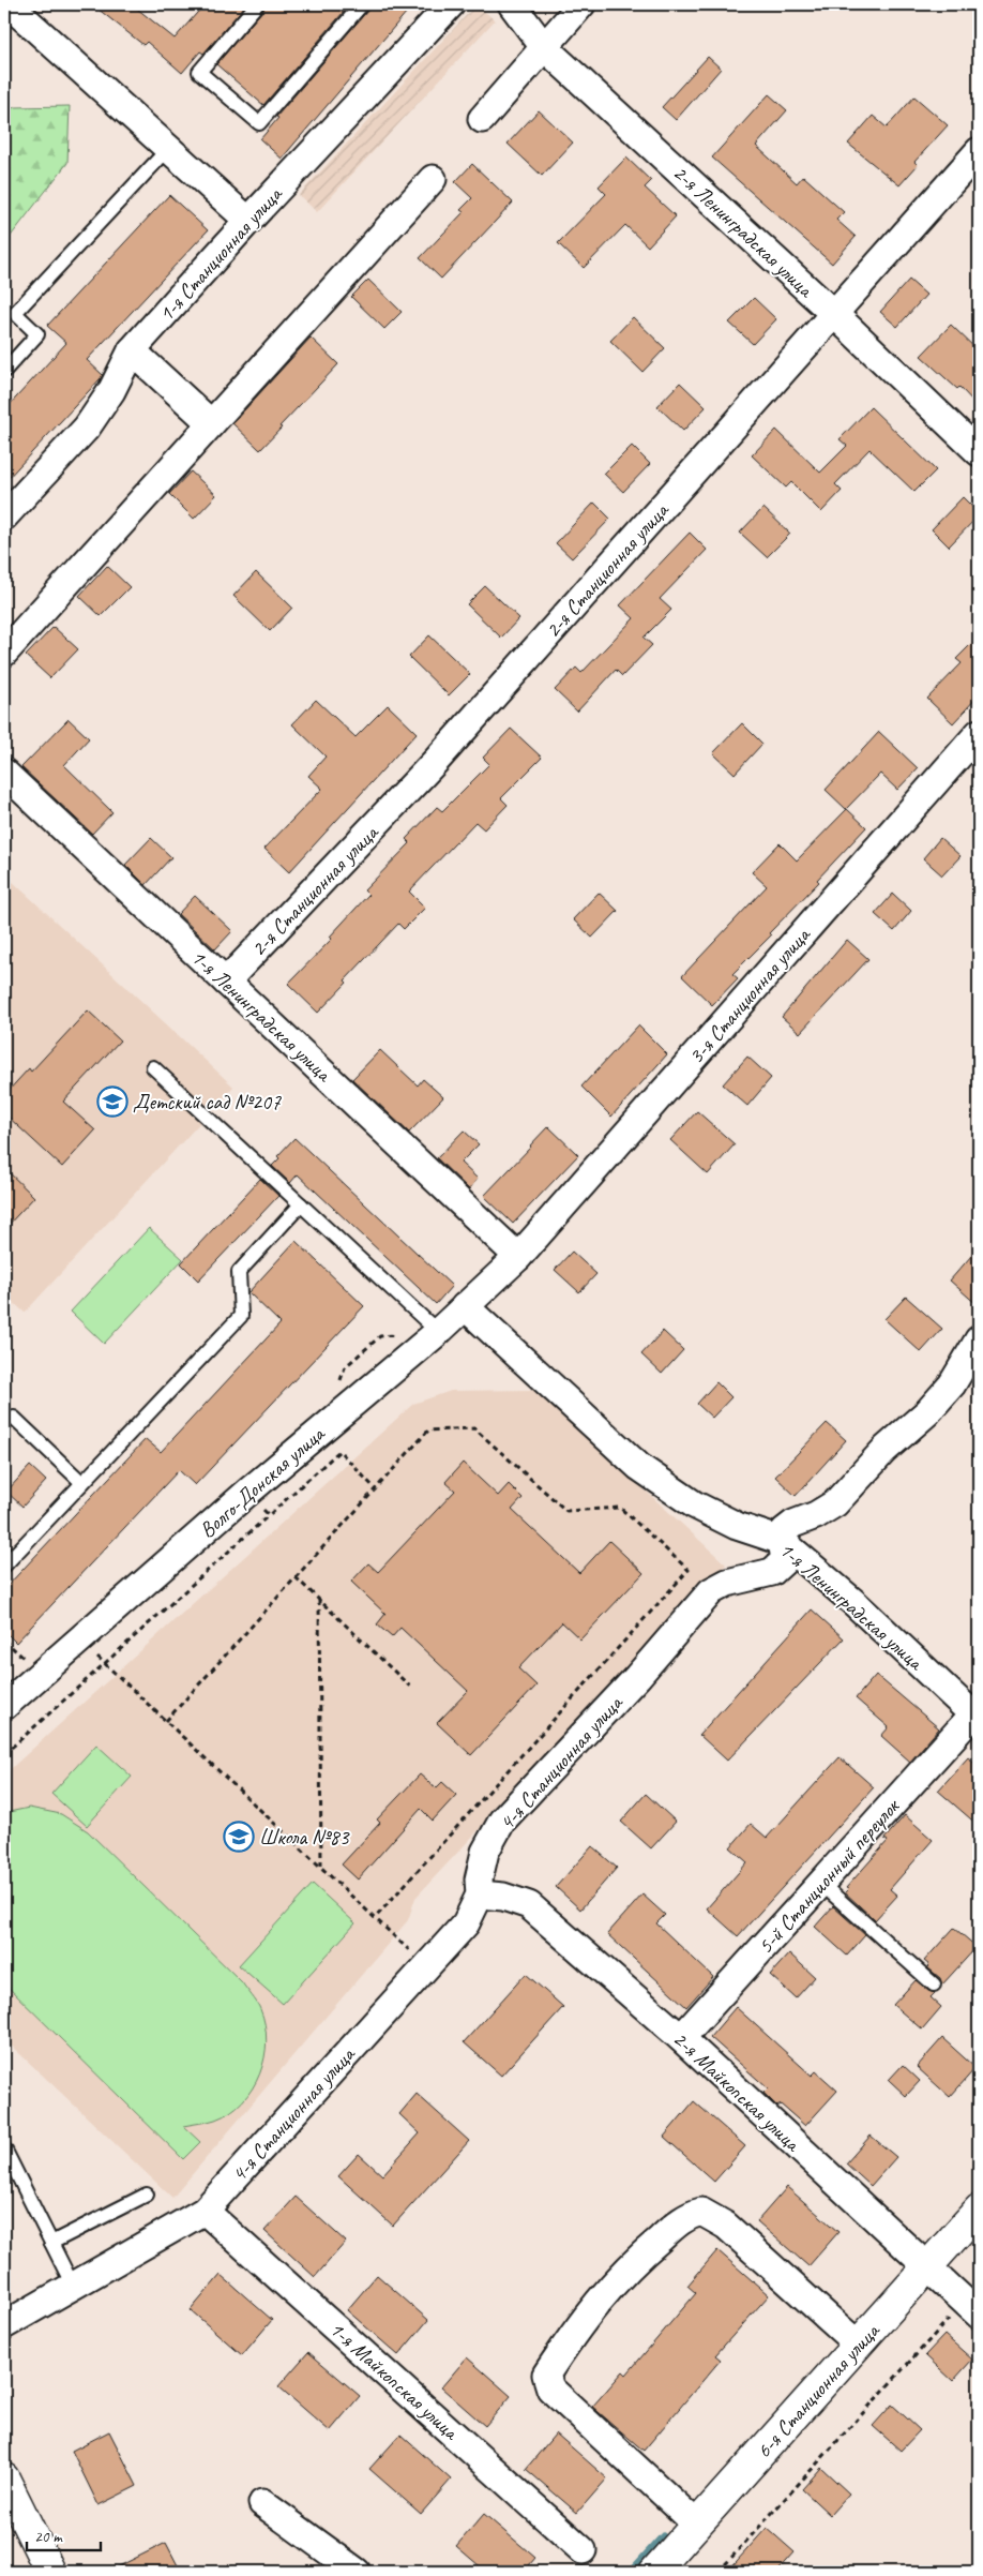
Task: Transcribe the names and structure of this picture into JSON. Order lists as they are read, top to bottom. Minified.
{"streets":{"main road":["6-я Станционная улица"],"street":["2-я Ленинградская улица","1-я Станционная улица","2-я Станционная улица","3-я Станционная улица","1-я Ленинградская улица","Волго-Донская улица","4-я Станционная улица","5-й Станционный переулок","2-я Майкопская улица","1-я Майкопская улица"]},"crossings":[["2-я Ленинградская улица","2-я Станционная улица"],["2-я Станционная улица","1-я Ленинградская улица"],["3-я Станционная улица","1-я Ленинградская улица"],["3-я Станционная улица","Волго-Донская улица"],["1-я Ленинградская улица","Волго-Донская улица"],["1-я Ленинградская улица","4-я Станционная улица"],["1-я Ленинградская улица","5-й Станционный переулок"],["4-я Станционная улица","2-я Майкопская улица"],["4-я Станционная улица","1-я Майкопская улица"],["5-й Станционный переулок","2-я Майкопская улица"],["2-я Майкопская улица","6-я Станционная улица"]],"places":{"school or university":["Детский сад №207","Школа №83"]},"scale_bar":"20 m"}
